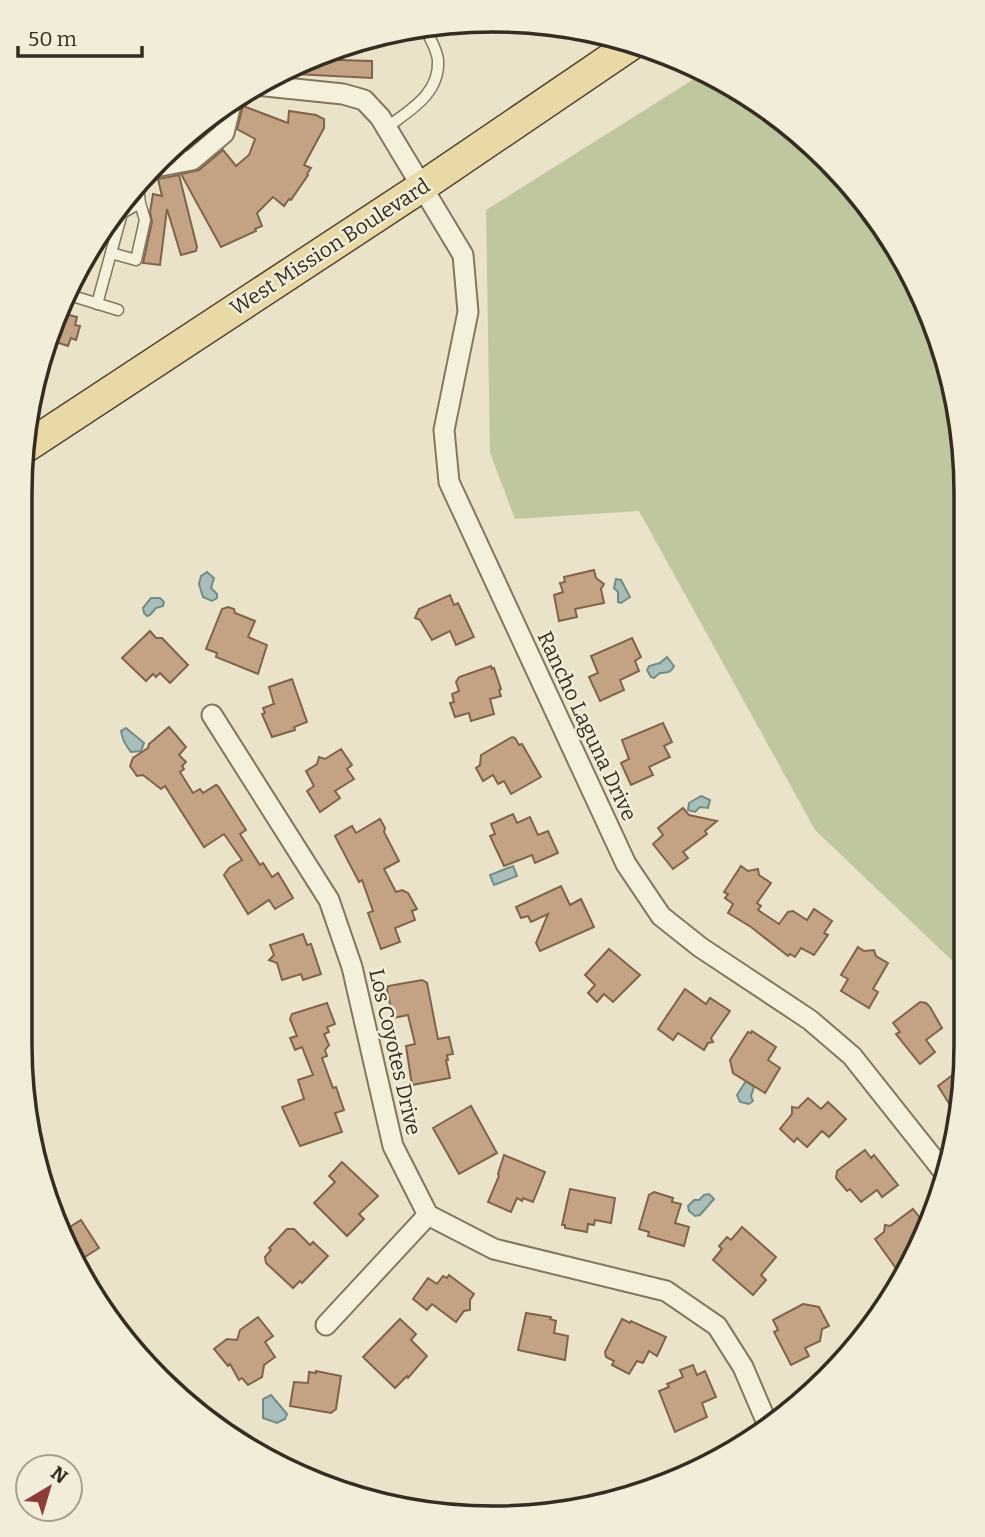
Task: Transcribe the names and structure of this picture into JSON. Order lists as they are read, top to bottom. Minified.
{"streets":{"main road":["West Mission Boulevard"],"street":["Rancho Laguna Drive","Los Coyotes Drive"]},"crossings":[["West Mission Boulevard","Rancho Laguna Drive"]],"scale_bar":"50 m","north":"top right"}
